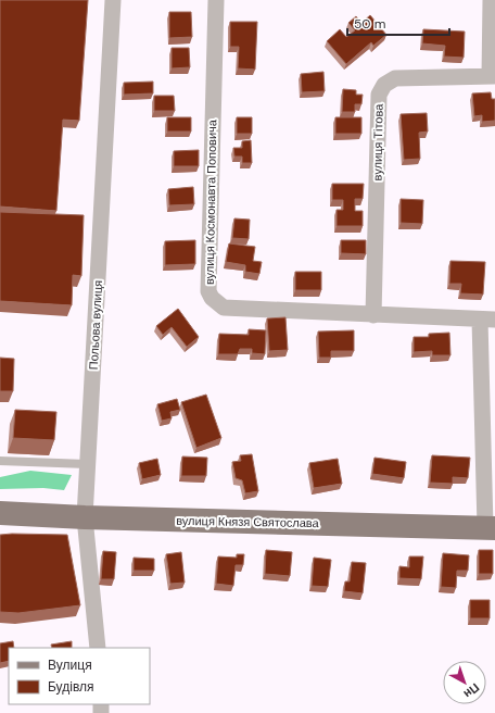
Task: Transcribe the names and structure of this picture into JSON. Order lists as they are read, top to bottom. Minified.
{"streets":{"main road":["вулиця Князя Святослава"],"street":["вулиця Тітова","вулиця Космонавта Поповича","Польова вулиця"]},"crossings":[["вулиця Тітова","вулиця Космонавта Поповича"],["Польова вулиця","вулиця Князя Святослава"]],"legend":["Вулиця","Будівля"],"scale_bar":"50 m","north":"bottom right"}
